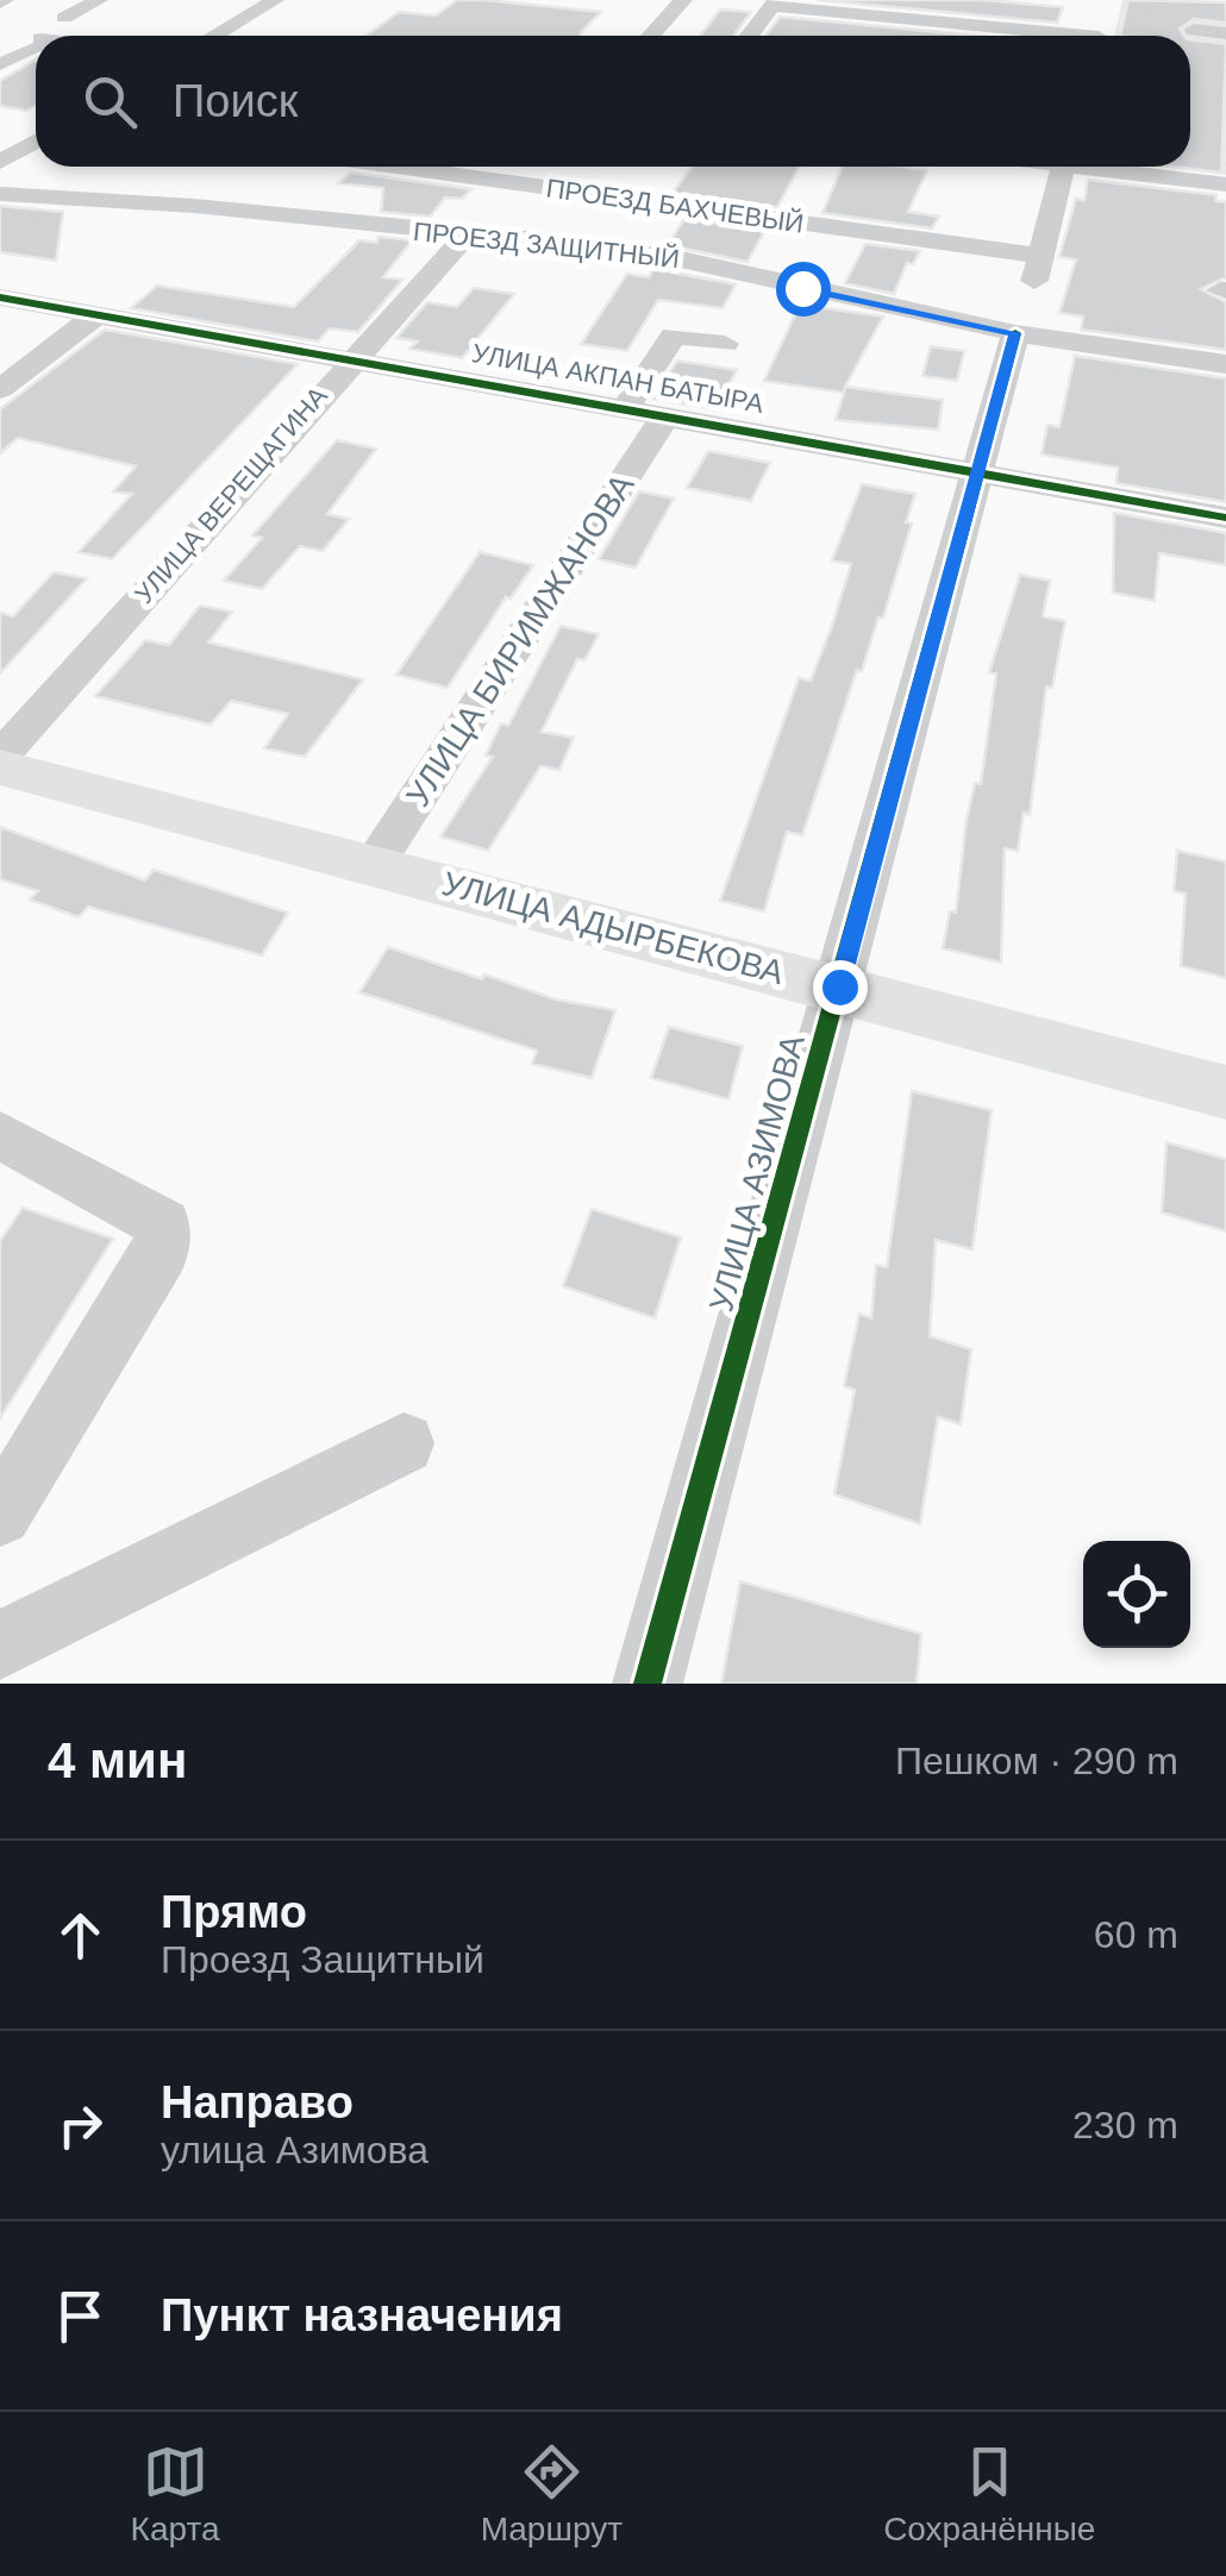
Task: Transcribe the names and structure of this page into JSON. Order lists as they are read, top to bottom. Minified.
{"streets":{"main road":["УЛИЦА АДЫРБЕКОВА"],"street":["ПРОЕЗД БАХЧЕВЫЙ","ПРОЕЗД ЗАЩИТНЫЙ","УЛИЦА АКПАН БАТЫРА","УЛИЦА ВЕРЕЩАГИНА","УЛИЦА БИРИМЖАНОВА","УЛИЦА АЗИМОВА"]},"crossings":[["ПРОЕЗД БАХЧЕВЫЙ","УЛИЦА ВЕРЕЩАГИНА"],["ПРОЕЗД ЗАЩИТНЫЙ","УЛИЦА ВЕРЕЩАГИНА"],["ПРОЕЗД ЗАЩИТНЫЙ","УЛИЦА АЗИМОВА"],["УЛИЦА АКПАН БАТЫРА","УЛИЦА ВЕРЕЩАГИНА"],["УЛИЦА АКПАН БАТЫРА","УЛИЦА БИРИМЖАНОВА"],["УЛИЦА АКПАН БАТЫРА","УЛИЦА АЗИМОВА"],["УЛИЦА БИРИМЖАНОВА","УЛИЦА АДЫРБЕКОВА"],["УЛИЦА АДЫРБЕКОВА","УЛИЦА АЗИМОВА"]],"page":{"search":"Поиск","heading":["4 мин","Пешком · 290 m"],"list":[["Прямо","Проезд Защитный","60 m"],["Направо","улица Азимова","230 m"],"Пункт назначения"],"nav":["Карта","Маршрут","Сохранённые"]}}
